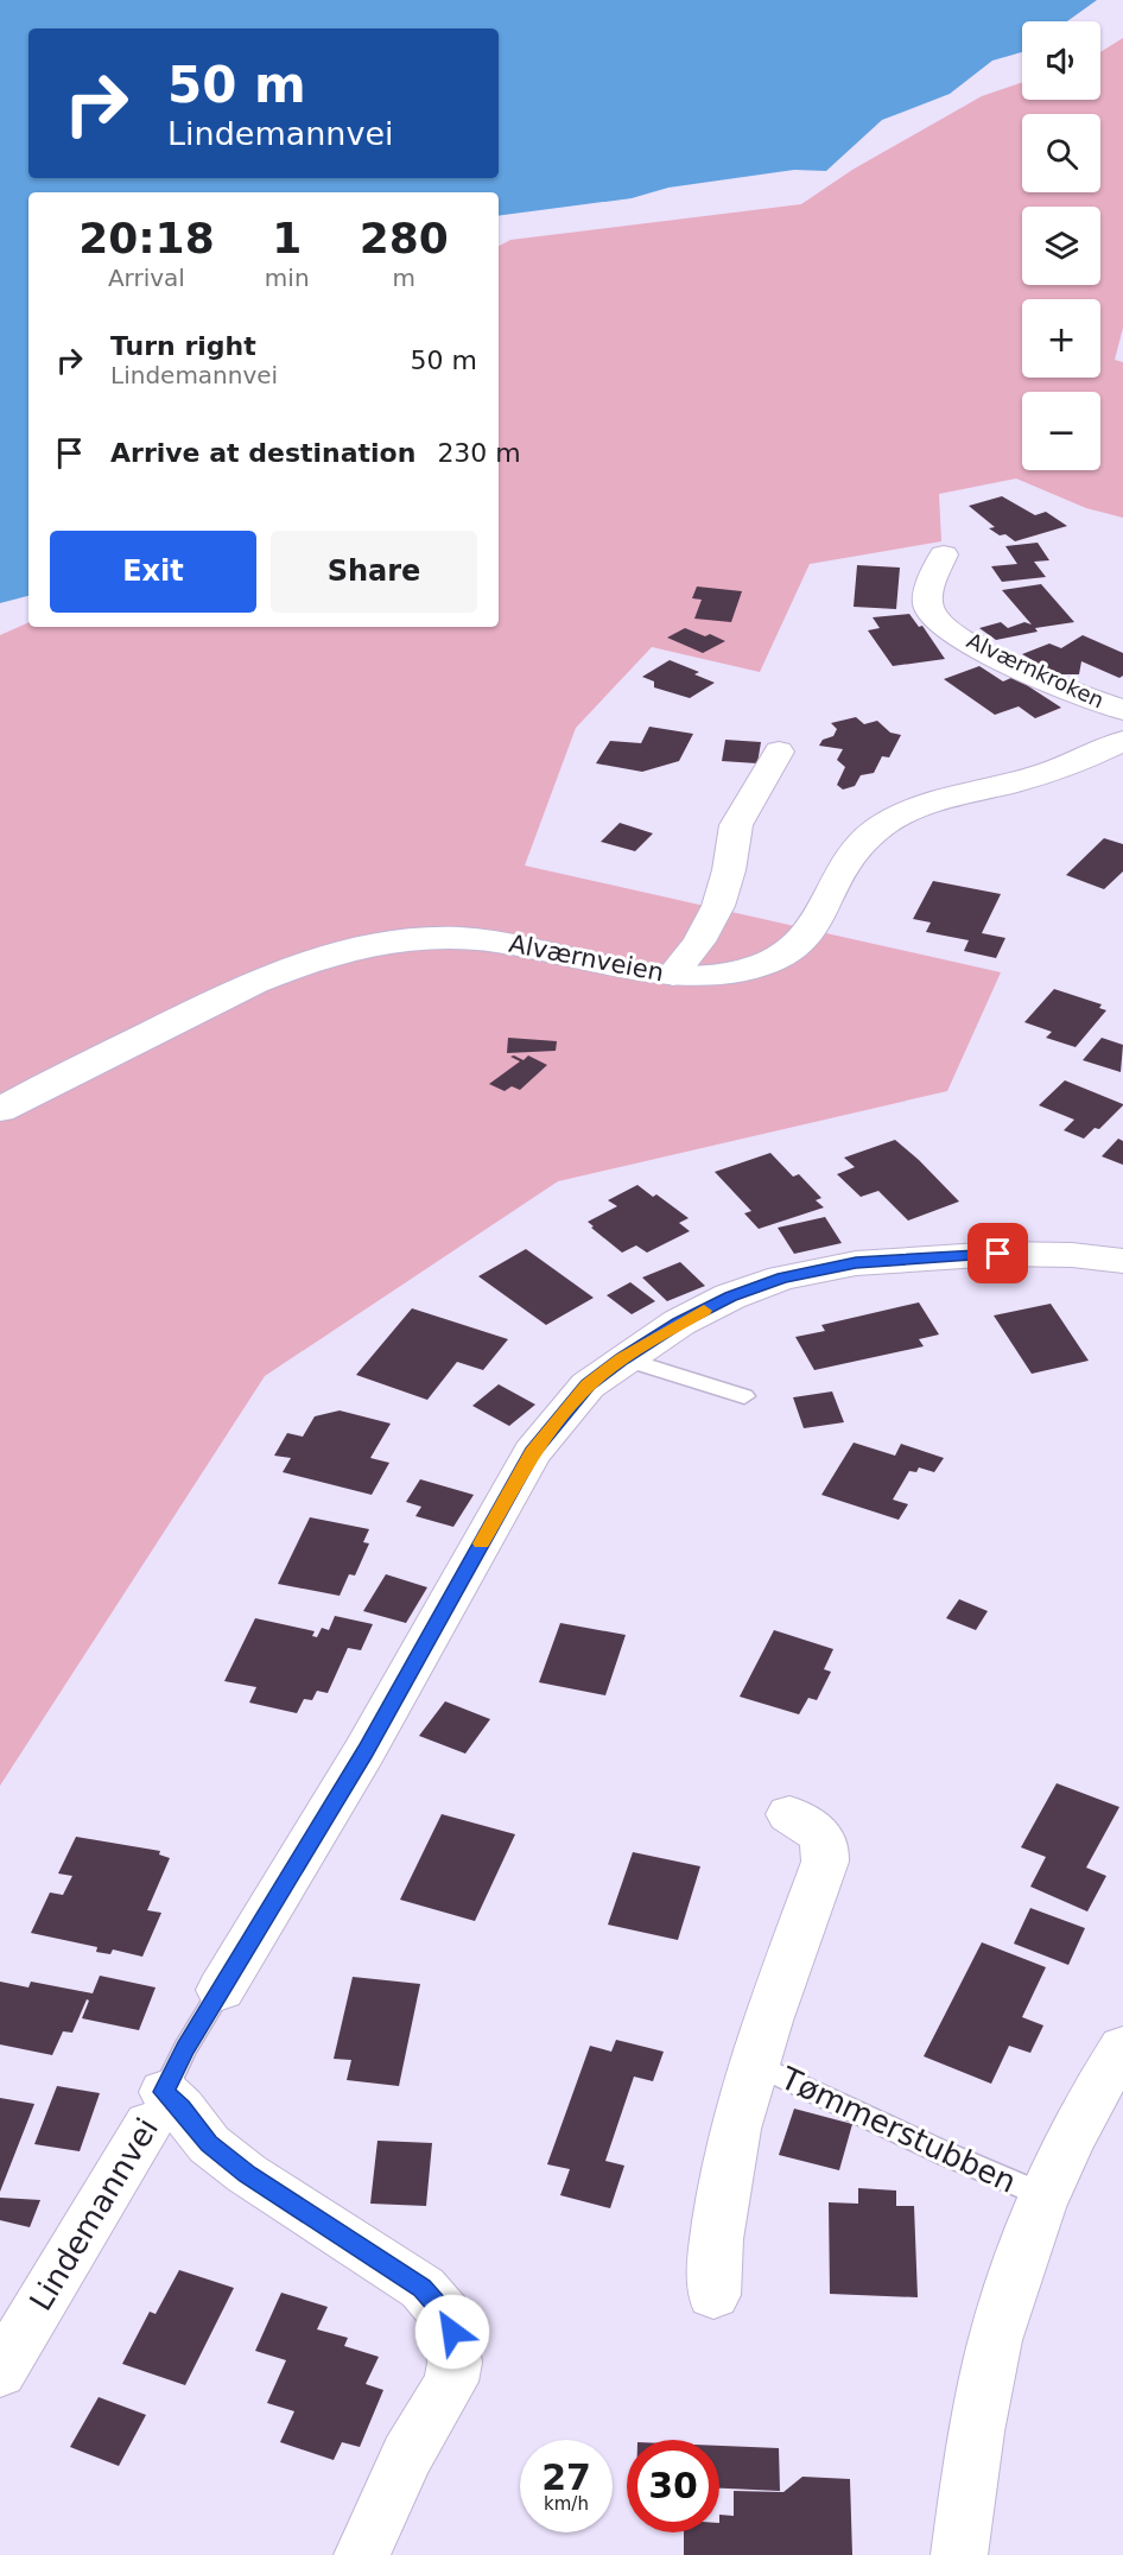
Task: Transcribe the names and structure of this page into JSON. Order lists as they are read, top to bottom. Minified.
{"streets":{"street":["Alværnkroken","Alværnveien","Tømmerstubben","Lindemannvei"]},"page":{"map_buttons":["+","−"],"turn":["50 m","Lindemannvei"],"eta":["20:18","Arrival","1","min","280","m"],"list":[{"name":"Turn right","note":"Lindemannvei","value":"50 m"},{"name":"Arrive at destination","value":"230 m"}],"buttons":["Exit","Share"],"speed":"27 km/h","limit":"30"}}
